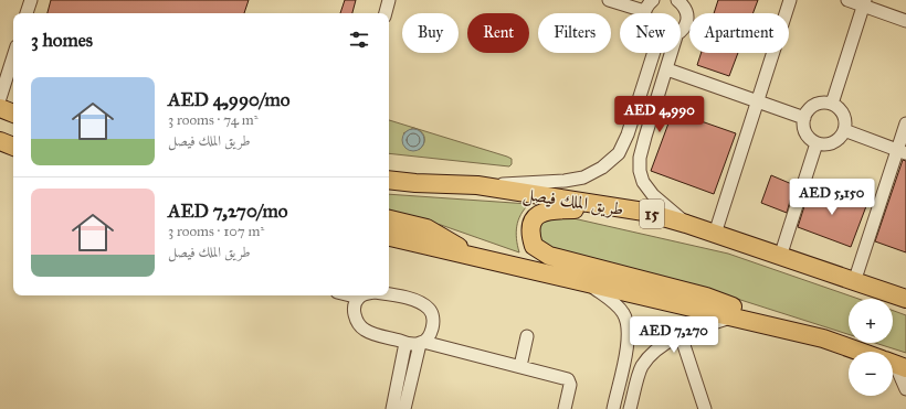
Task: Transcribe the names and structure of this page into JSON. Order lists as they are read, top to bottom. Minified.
{"streets":{"highway":["طريق الملك فيصل","15"]},"page":{"chip":["Buy","Rent","Filters","New","Apartment"],"heading":"3 homes","list":[{"name":"AED 4,990/mo","note":"3 rooms · 74 m² · طريق الملك فيصل"},{"name":"AED 7,270/mo","note":"3 rooms · 107 m² · طريق الملك فيصل"}],"price":["AED 4,990","AED 5,150","AED 7,270"],"map_buttons":["+","−"]}}
